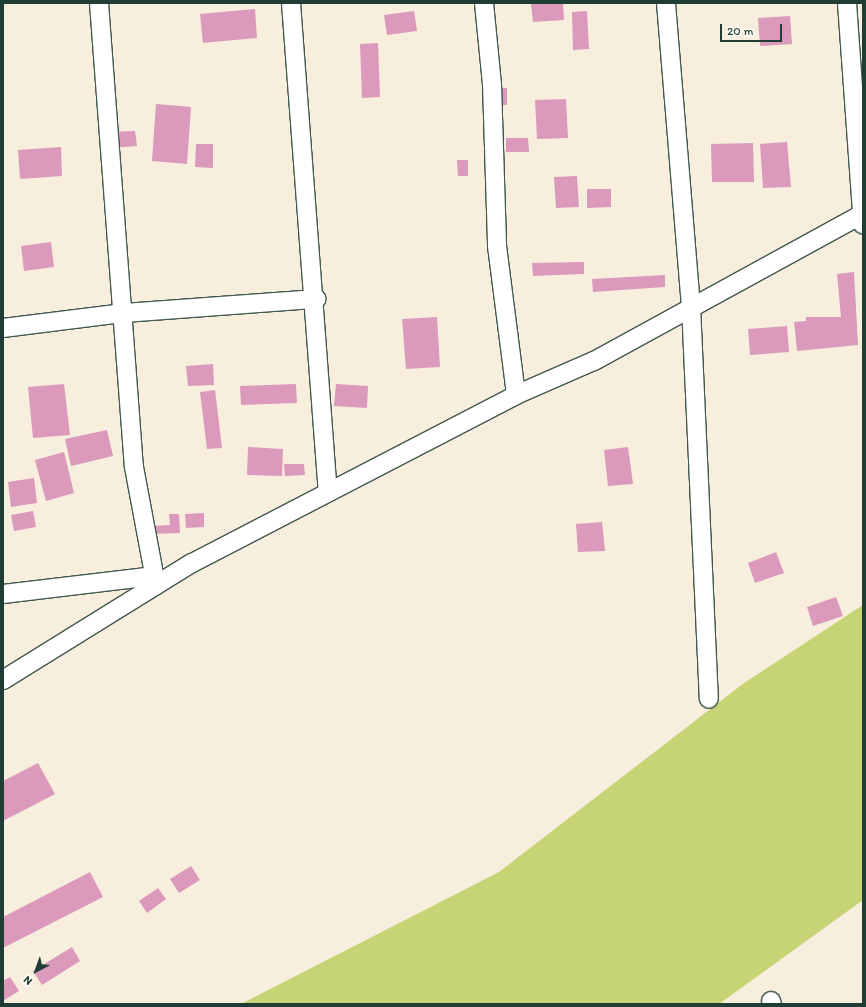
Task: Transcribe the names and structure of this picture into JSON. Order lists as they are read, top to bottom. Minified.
{"scale_bar":"20 m","north":"bottom left"}
